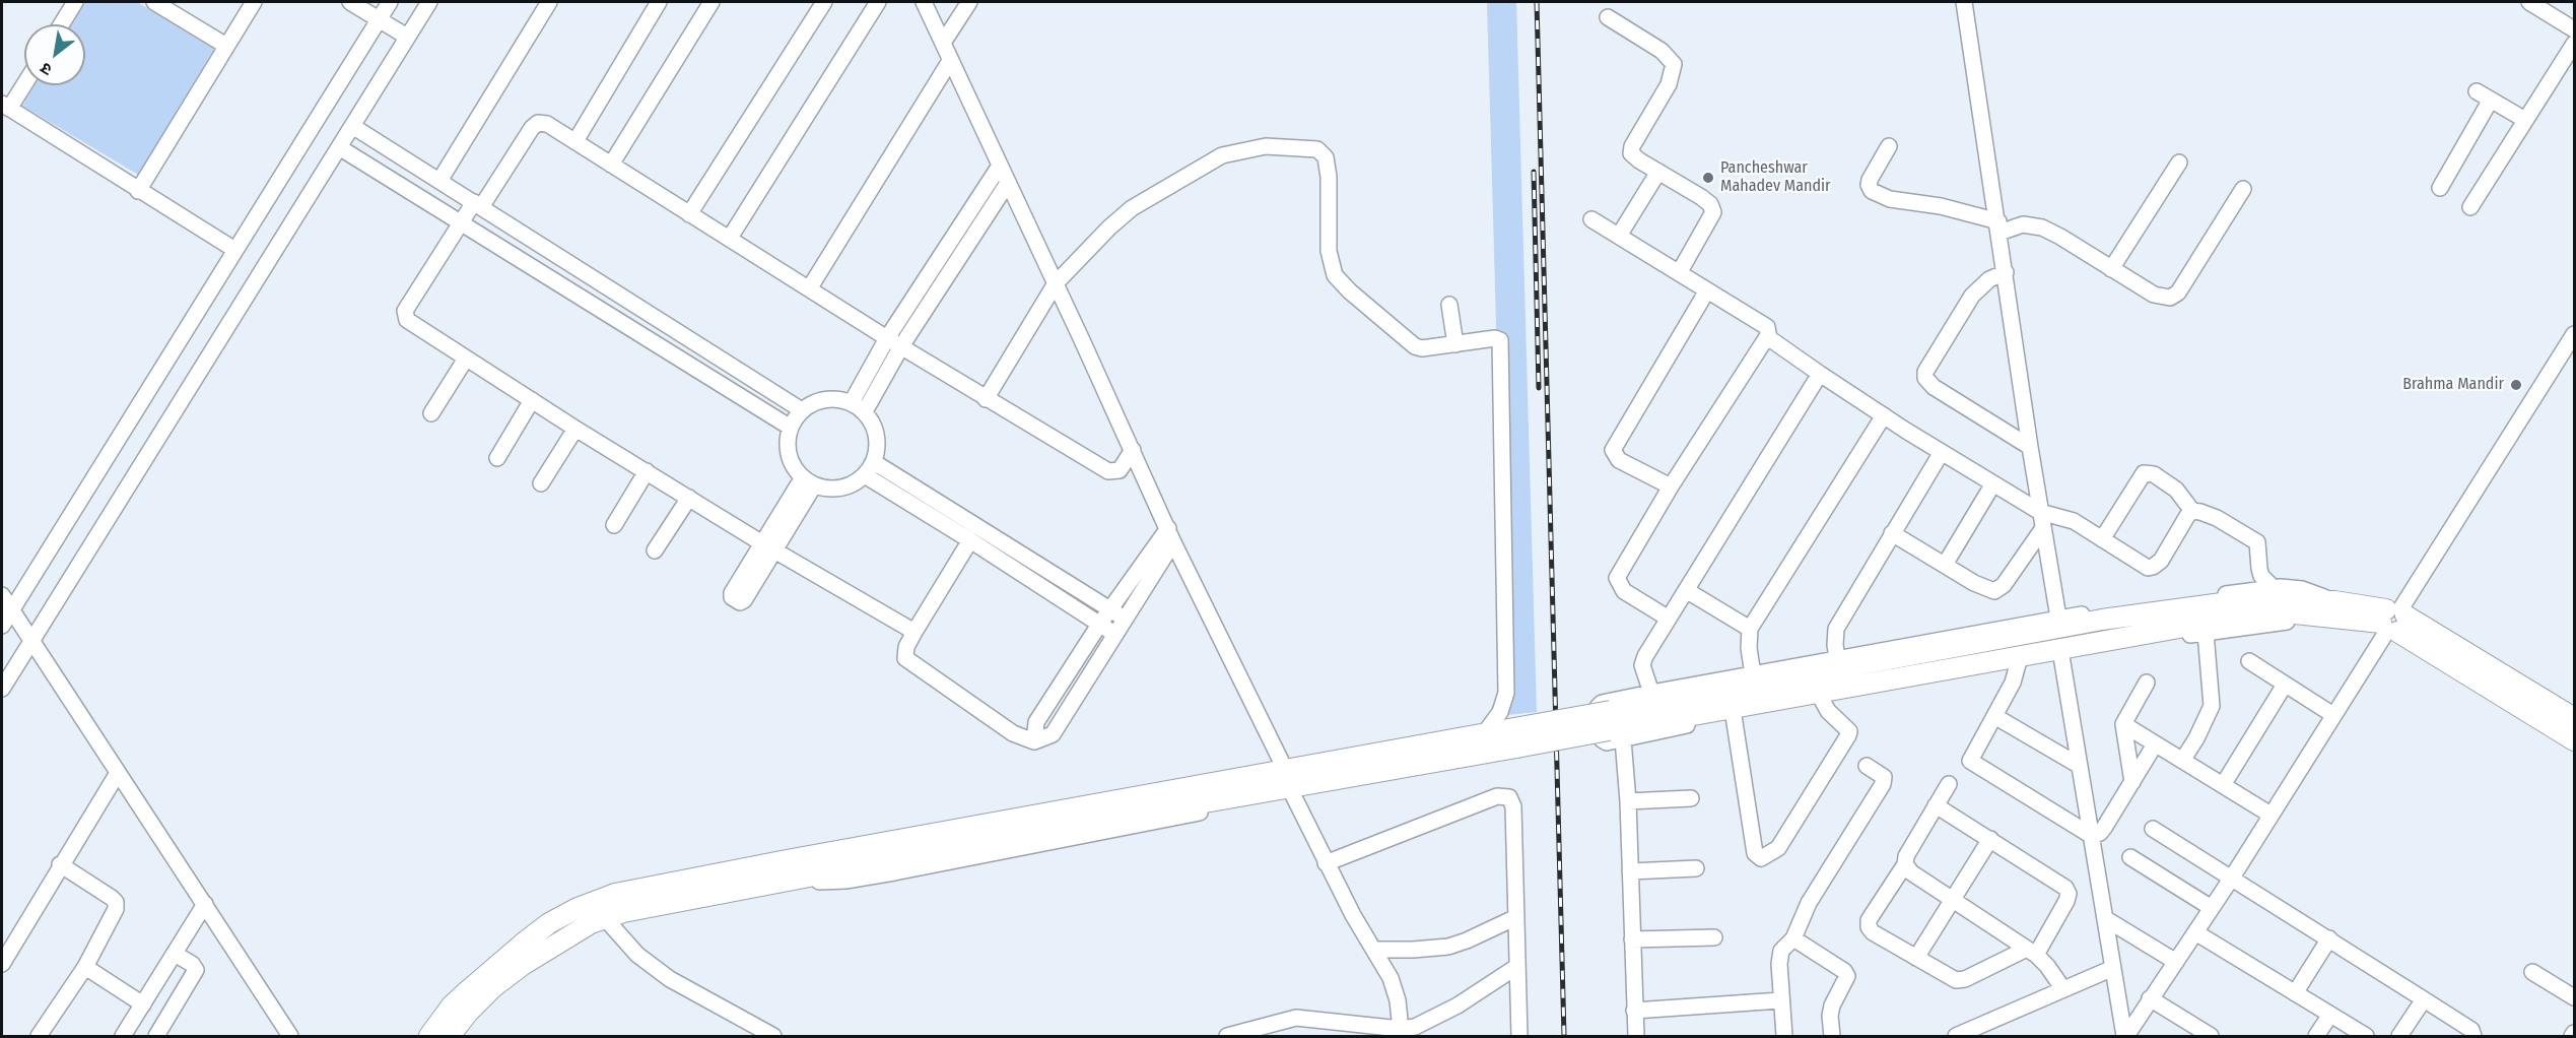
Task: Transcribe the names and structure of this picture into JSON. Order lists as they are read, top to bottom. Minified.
{"places":["Pancheshwar Mahadev Mandir","Brahma Mandir"],"north":"bottom left"}
